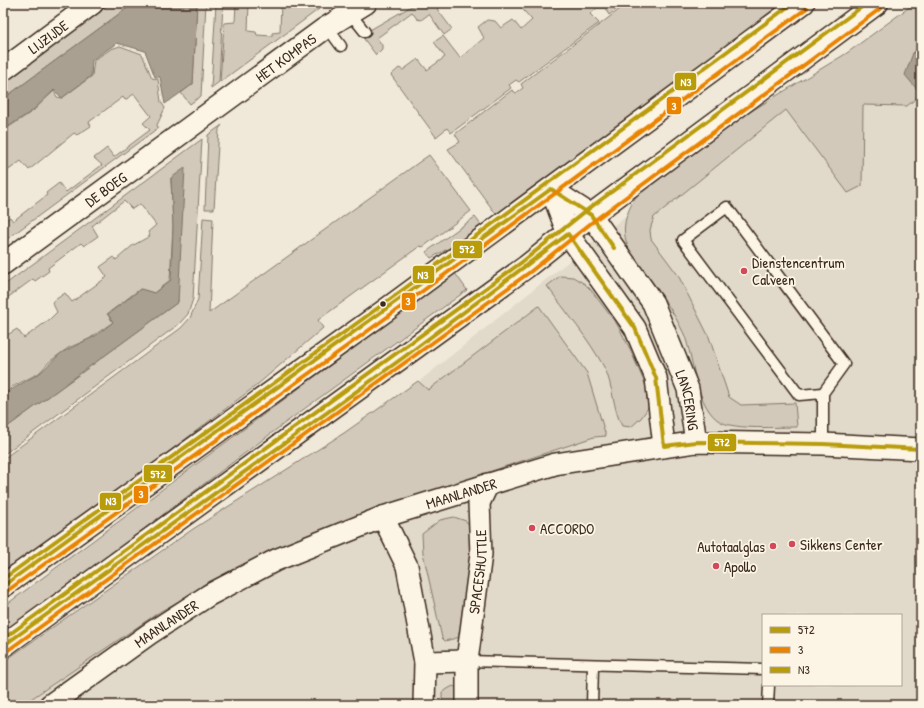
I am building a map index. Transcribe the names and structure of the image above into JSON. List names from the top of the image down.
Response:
{
  "streets": {
    "street": [
      "LIJZIJDE",
      "HET KOMPAS",
      "DE BOEG",
      "LANCERING",
      "MAANLANDER",
      "SPACESHUTTLE"
    ]
  },
  "crossings": [
    ["HET KOMPAS", "DE BOEG"],
    ["LANCERING", "MAANLANDER"],
    ["MAANLANDER", "SPACESHUTTLE"]
  ],
  "places": [
    "Dienstencentrum Calveen",
    "ACCORDO",
    "Sikkens Center",
    "Autotaalglas",
    "Apollo"
  ],
  "lines": ["transit line N3", "transit line 3", "transit line 572"],
  "legend": ["572", "3", "N3"]
}
